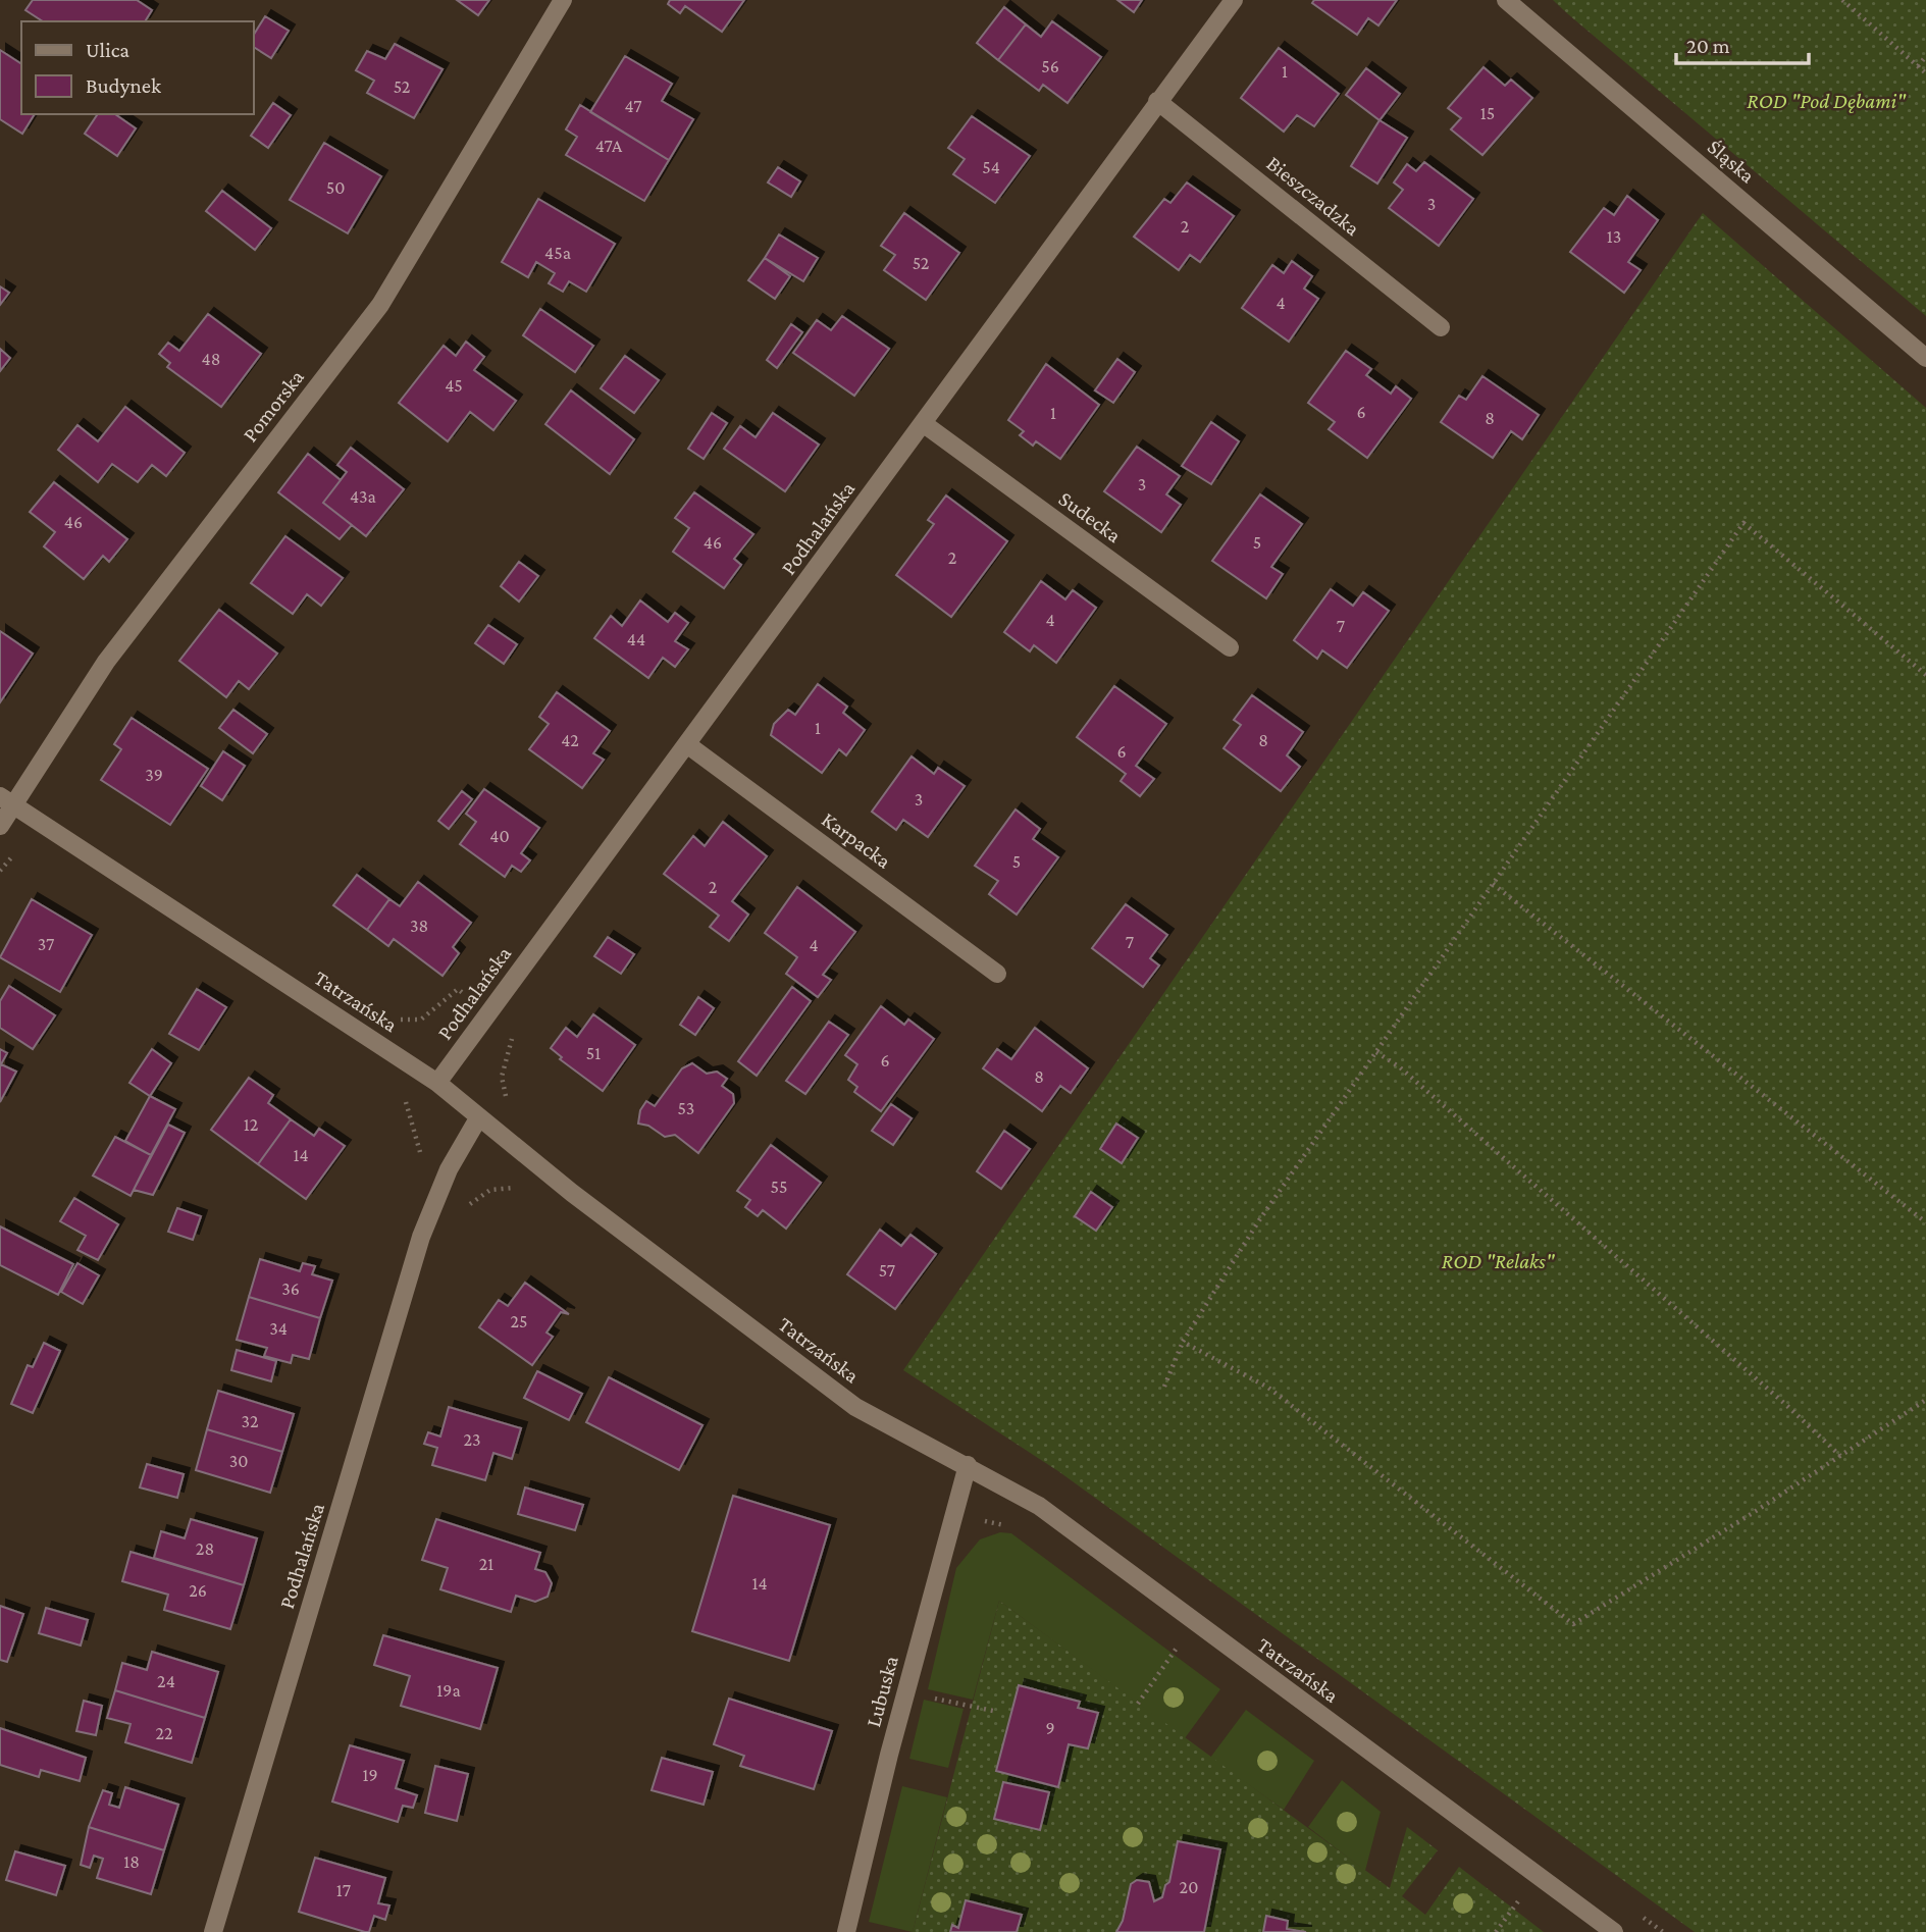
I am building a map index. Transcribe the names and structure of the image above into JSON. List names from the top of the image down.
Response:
{
  "streets": {
    "street": [
      "Śląska",
      "Bieszczadzka",
      "Pomorska",
      "Sudecka",
      "Podhalańska",
      "Karpacka",
      "Tatrzańska",
      "Lubuska"
    ]
  },
  "crossings": [
    ["Bieszczadzka", "Podhalańska"],
    ["Pomorska", "Tatrzańska"],
    ["Sudecka", "Podhalańska"],
    ["Podhalańska", "Karpacka"],
    ["Podhalańska", "Tatrzańska"],
    ["Tatrzańska", "Lubuska"]
  ],
  "parks": ["ROD \"Pod Dębami\"", "ROD \"Relaks\""],
  "house_numbers": [
    "56",
    "1",
    "52",
    "47",
    "15",
    "47A",
    "54",
    "50",
    "3",
    "2",
    "13",
    "45a",
    "52",
    "4",
    "48",
    "45",
    "6",
    "1",
    "8",
    "3",
    "43a",
    "46",
    "46",
    "5",
    "2",
    "4",
    "7",
    "44",
    "1",
    "42",
    "8",
    "6",
    "39",
    "3",
    "40",
    "5",
    "2",
    "38",
    "7",
    "37",
    "4",
    "51",
    "6",
    "8",
    "53",
    "12",
    "14",
    "55",
    "57",
    "36",
    "25",
    "34",
    "32",
    "23",
    "30",
    "28",
    "21",
    "14",
    "26",
    "24",
    "19a",
    "9",
    "22",
    "19",
    "18",
    "20",
    "17"
  ],
  "legend": ["Ulica", "Budynek"],
  "scale_bar": "20 m"
}
